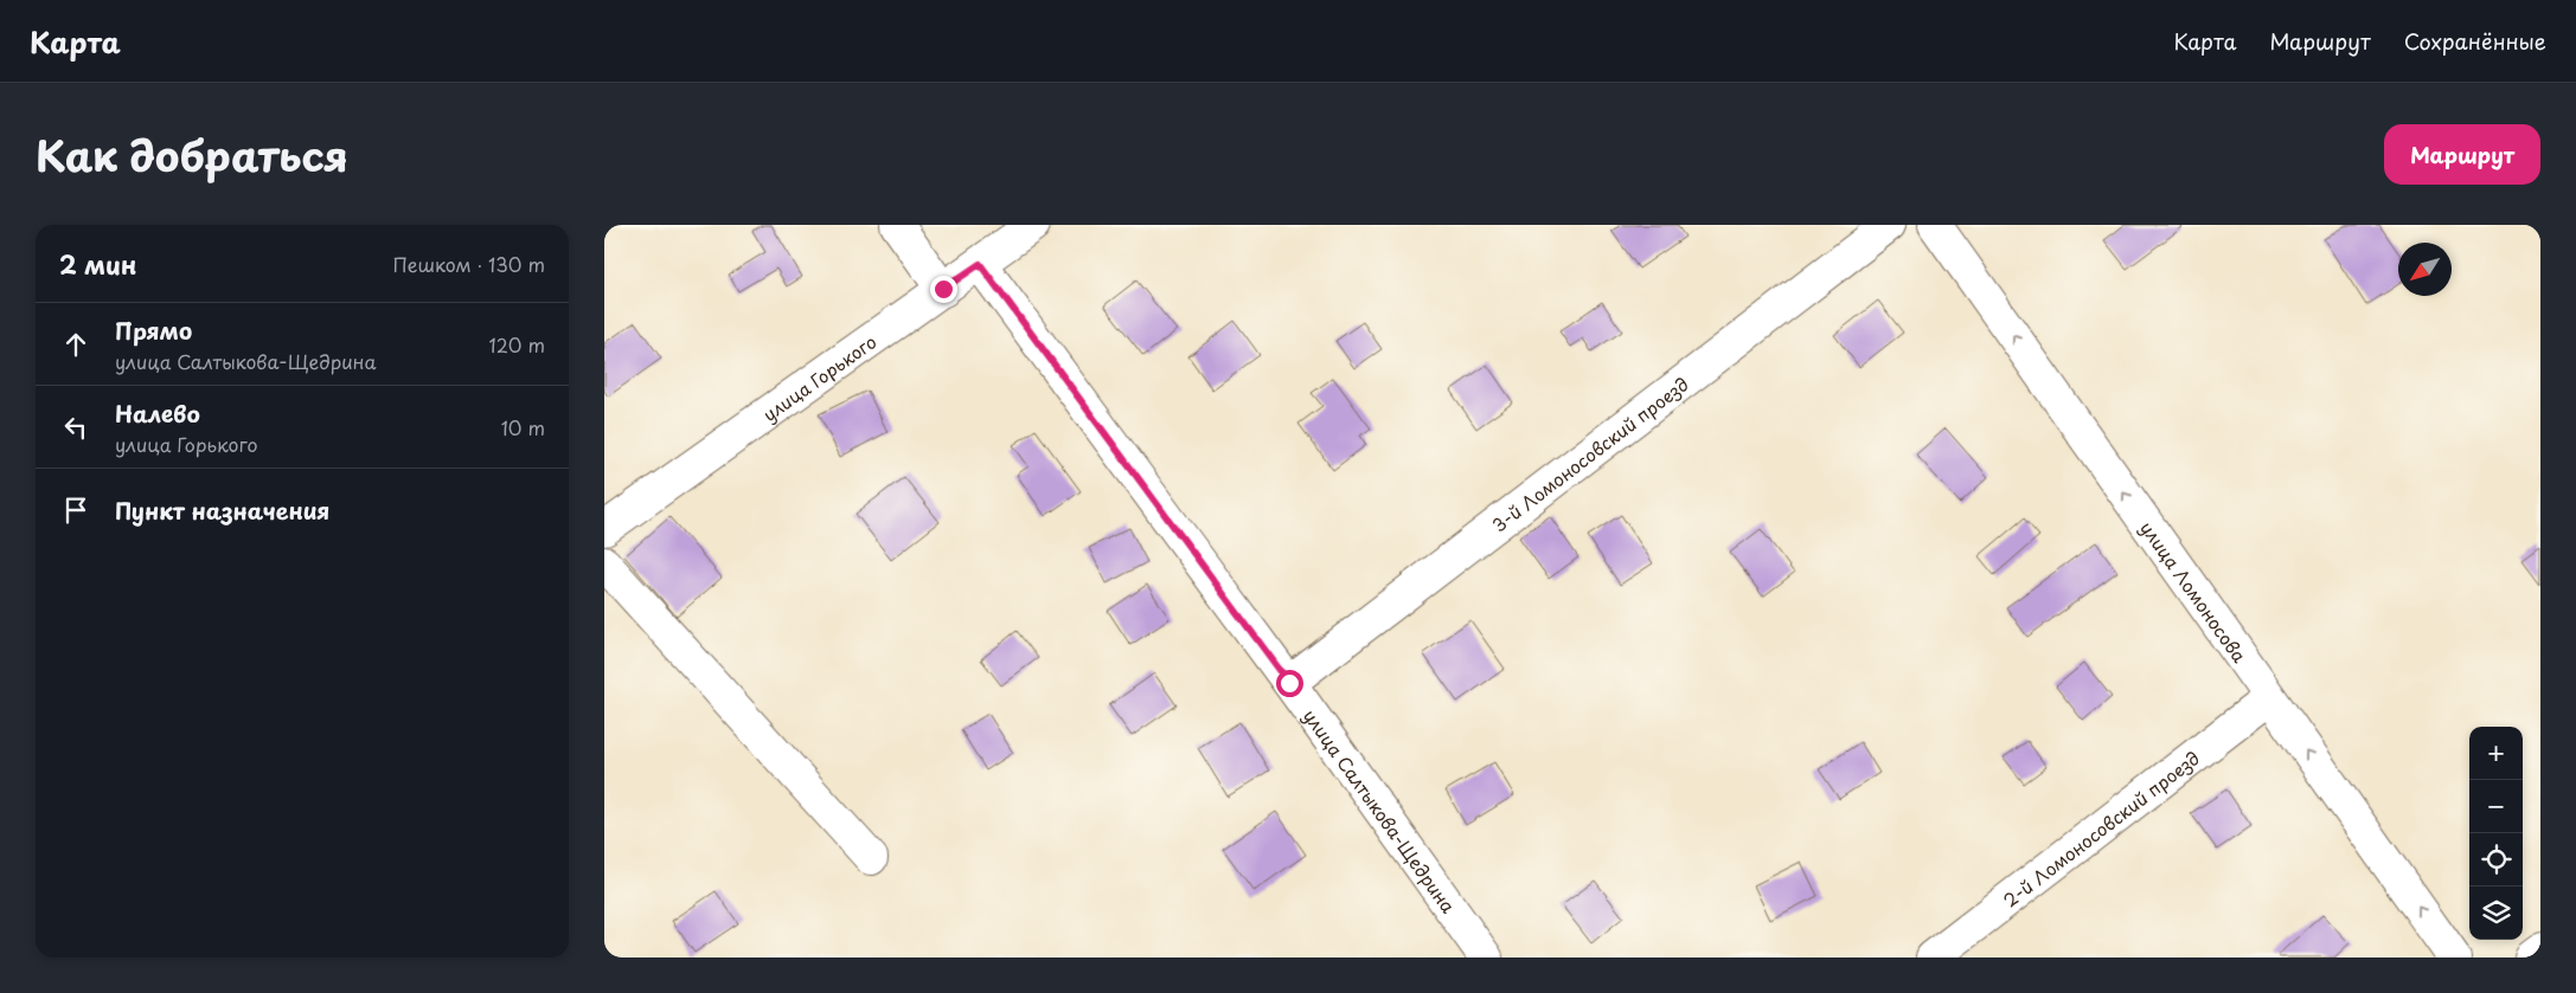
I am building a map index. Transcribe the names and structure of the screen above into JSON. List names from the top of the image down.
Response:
{
  "streets": {
    "street": [
      "улица Горького",
      "3-й Ломоносовский проезд",
      "улица Ломоносова",
      "улица Салтыкова-Щедрина",
      "2-й Ломоносовский проезд"
    ]
  },
  "crossings": [
    ["улица Горького", "улица Салтыкова-Щедрина"],
    ["3-й Ломоносовский проезд", "улица Салтыкова-Щедрина"],
    ["улица Ломоносова", "2-й Ломоносовский проезд"]
  ],
  "one_way": ["улица Ломоносова"],
  "north": "bottom left",
  "page": {
    "header": "Карта",
    "nav": ["Карта", "Маршрут", "Сохранённые"],
    "title": "Как добраться",
    "buttons": "Маршрут",
    "heading": ["2 мин", "Пешком · 130 m"],
    "list": [
      ["Прямо", "улица Салтыкова-Щедрина", "120 m"],
      ["Налево", "улица Горького", "10 m"],
      "Пункт назначения"
    ],
    "map_buttons": ["+", "−"]
  }
}
